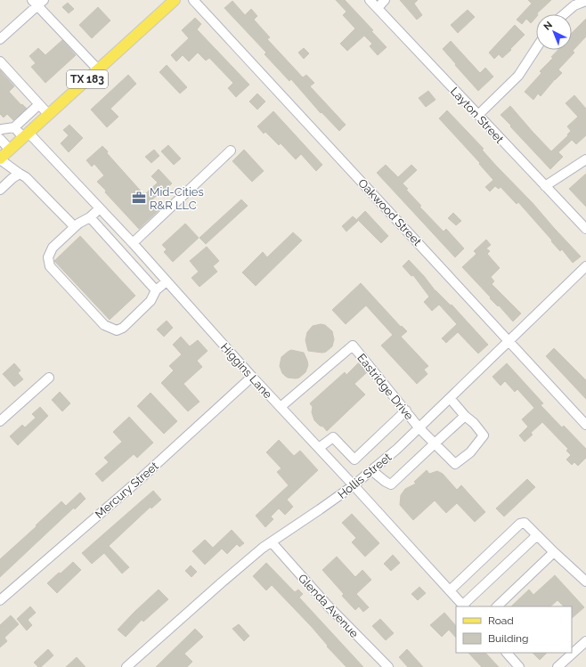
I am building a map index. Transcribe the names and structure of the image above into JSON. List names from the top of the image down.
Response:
{
  "streets": {
    "main road": ["TX 183"],
    "street": [
      "Layton Street",
      "Oakwood Street",
      "Higgins Lane",
      "Eastridge Drive",
      "Hollis Street",
      "Mercury Street",
      "Glenda Avenue"
    ]
  },
  "crossings": [
    ["TX 183", "Higgins Lane"],
    ["Oakwood Street", "Hollis Street"],
    ["Higgins Lane", "Eastridge Drive"],
    ["Higgins Lane", "Hollis Street"],
    ["Higgins Lane", "Mercury Street"],
    ["Eastridge Drive", "Hollis Street"],
    ["Hollis Street", "Glenda Avenue"]
  ],
  "places": {
    "office": ["Mid-Cities R&R LLC"]
  },
  "legend": ["Road", "Building"],
  "north": "top left"
}
